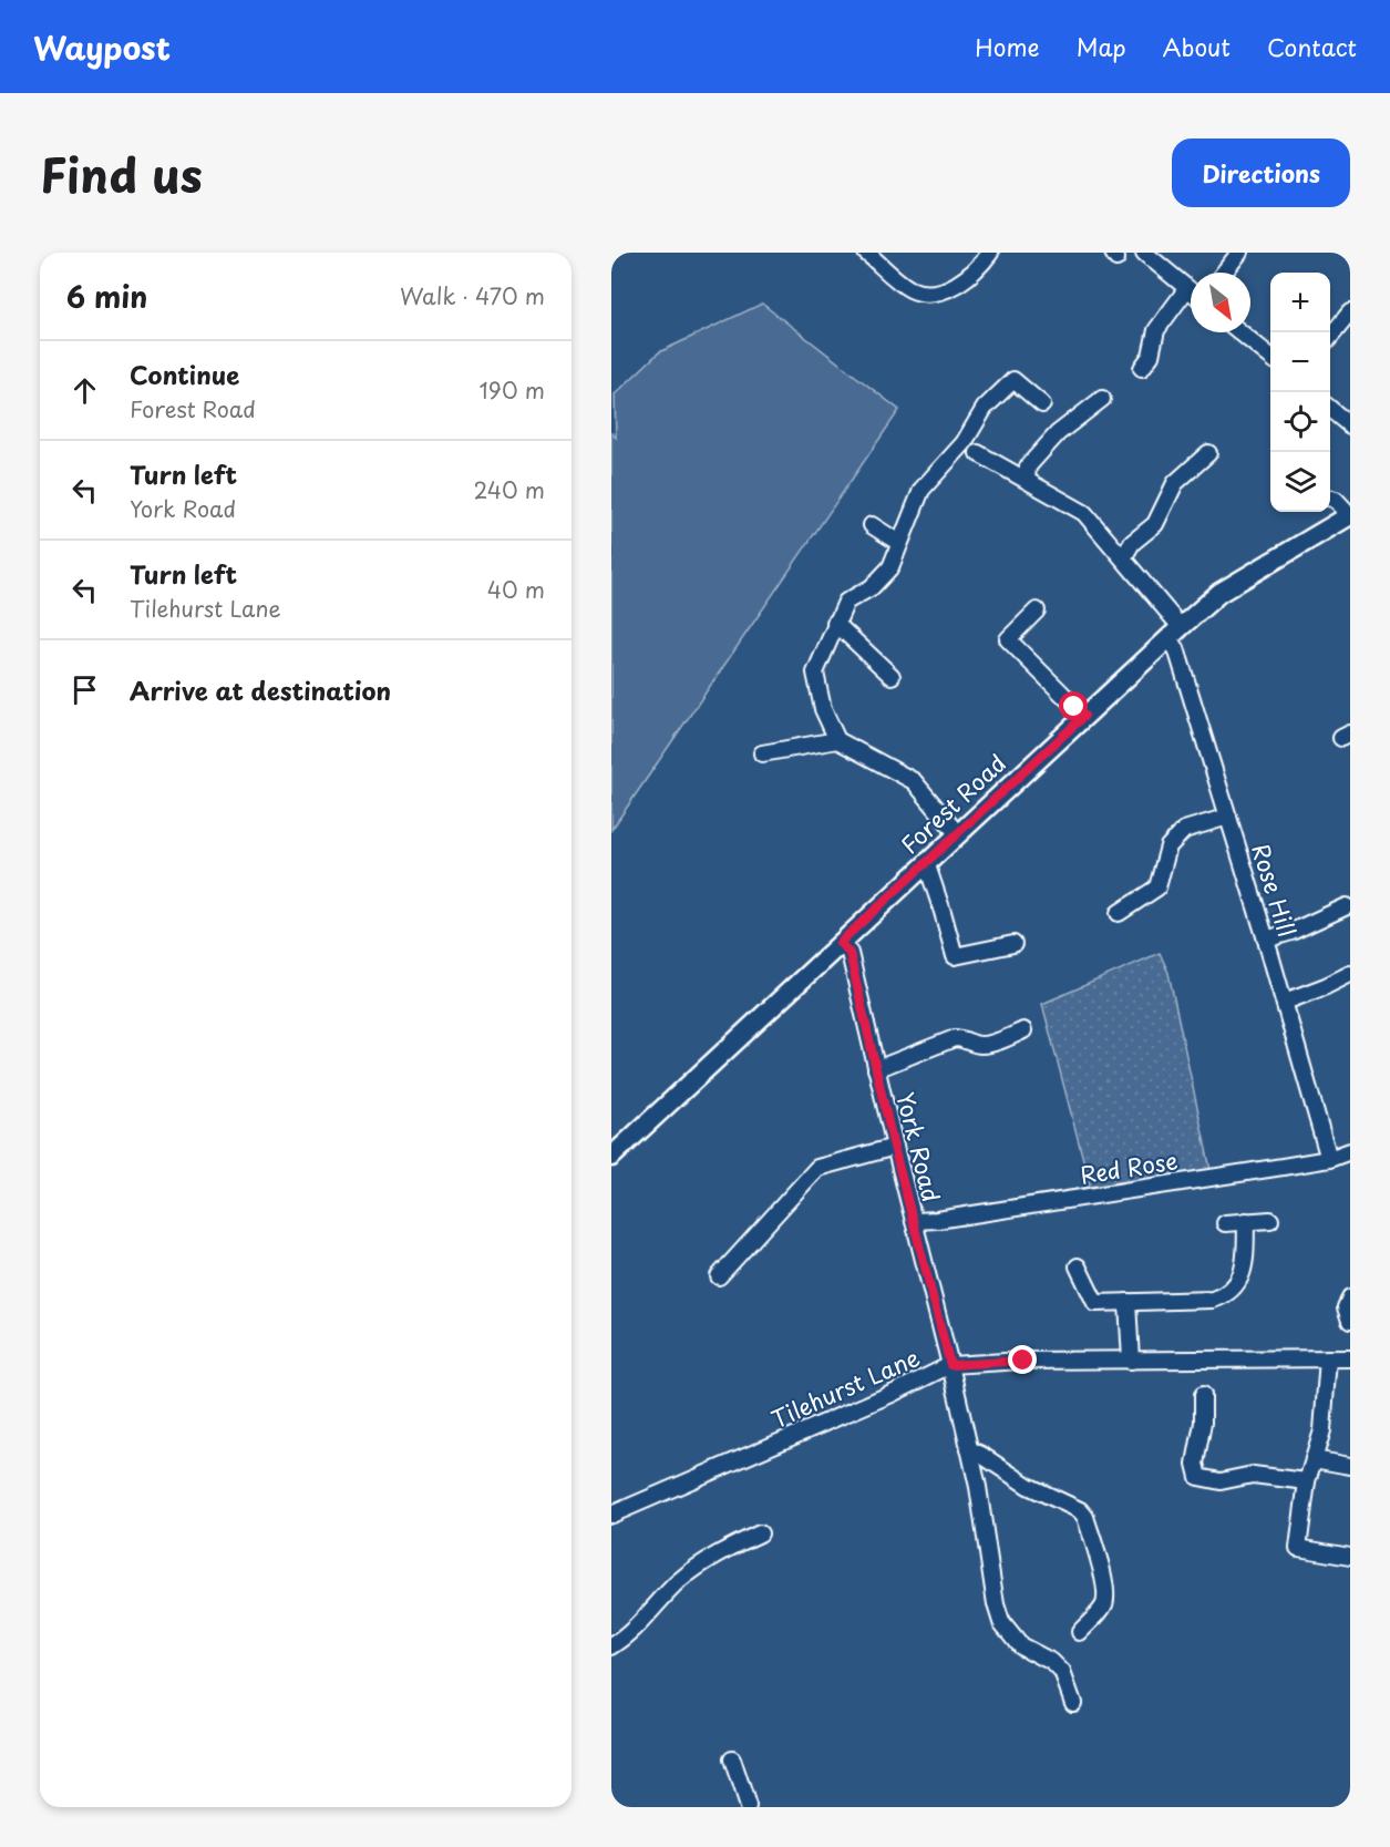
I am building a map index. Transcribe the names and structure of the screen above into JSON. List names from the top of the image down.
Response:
{
  "streets": {
    "main road": ["Forest Road"],
    "street": [
      "Rose Hill",
      "York Road",
      "Red Rose",
      "Tilehurst Lane"
    ]
  },
  "crossings": [
    ["Forest Road", "Rose Hill"],
    ["Forest Road", "York Road"],
    ["Rose Hill", "Red Rose"],
    ["York Road", "Red Rose"],
    ["York Road", "Tilehurst Lane"]
  ],
  "north": "bottom right",
  "page": {
    "header": "Waypost",
    "nav": [
      "Home",
      "Map",
      "About",
      "Contact"
    ],
    "title": "Find us",
    "buttons": "Directions",
    "heading": ["6 min", "Walk · 470 m"],
    "map_buttons": ["+", "−"],
    "list": [
      ["Continue", "Forest Road", "190 m"],
      ["Turn left", "York Road", "240 m"],
      ["Turn left", "Tilehurst Lane", "40 m"],
      "Arrive at destination"
    ]
  }
}
